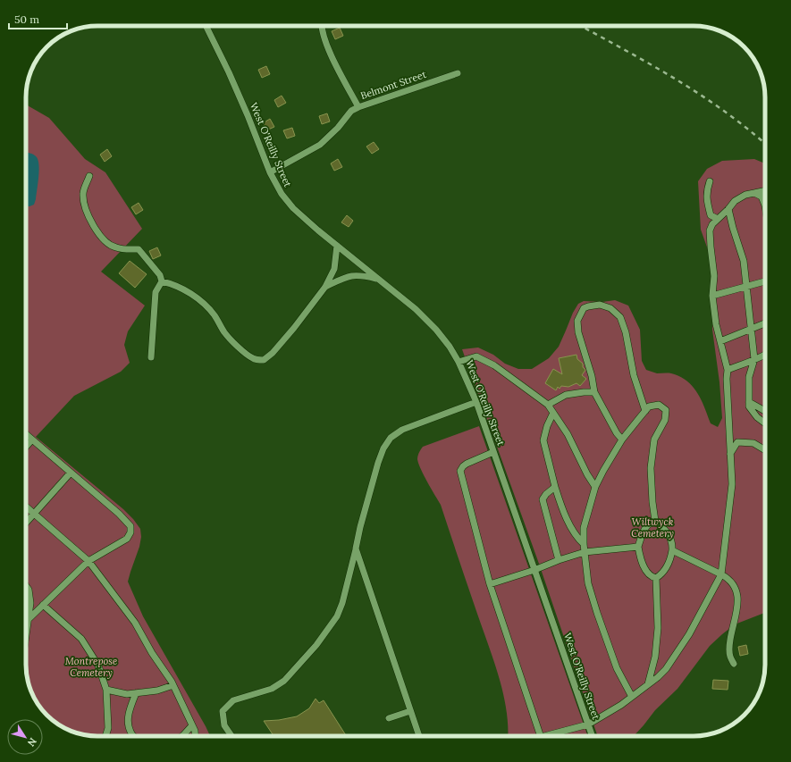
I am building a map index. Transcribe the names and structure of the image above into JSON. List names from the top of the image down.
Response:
{
  "streets": {
    "street": ["Belmont Street", "West O'Reilly Street"]
  },
  "crossings": [
    ["Belmont Street", "West O'Reilly Street"]
  ],
  "parks": ["Wiltwyck Cemetery", "Montrepose Cemetery"],
  "scale_bar": "50 m",
  "north": "bottom right"
}
